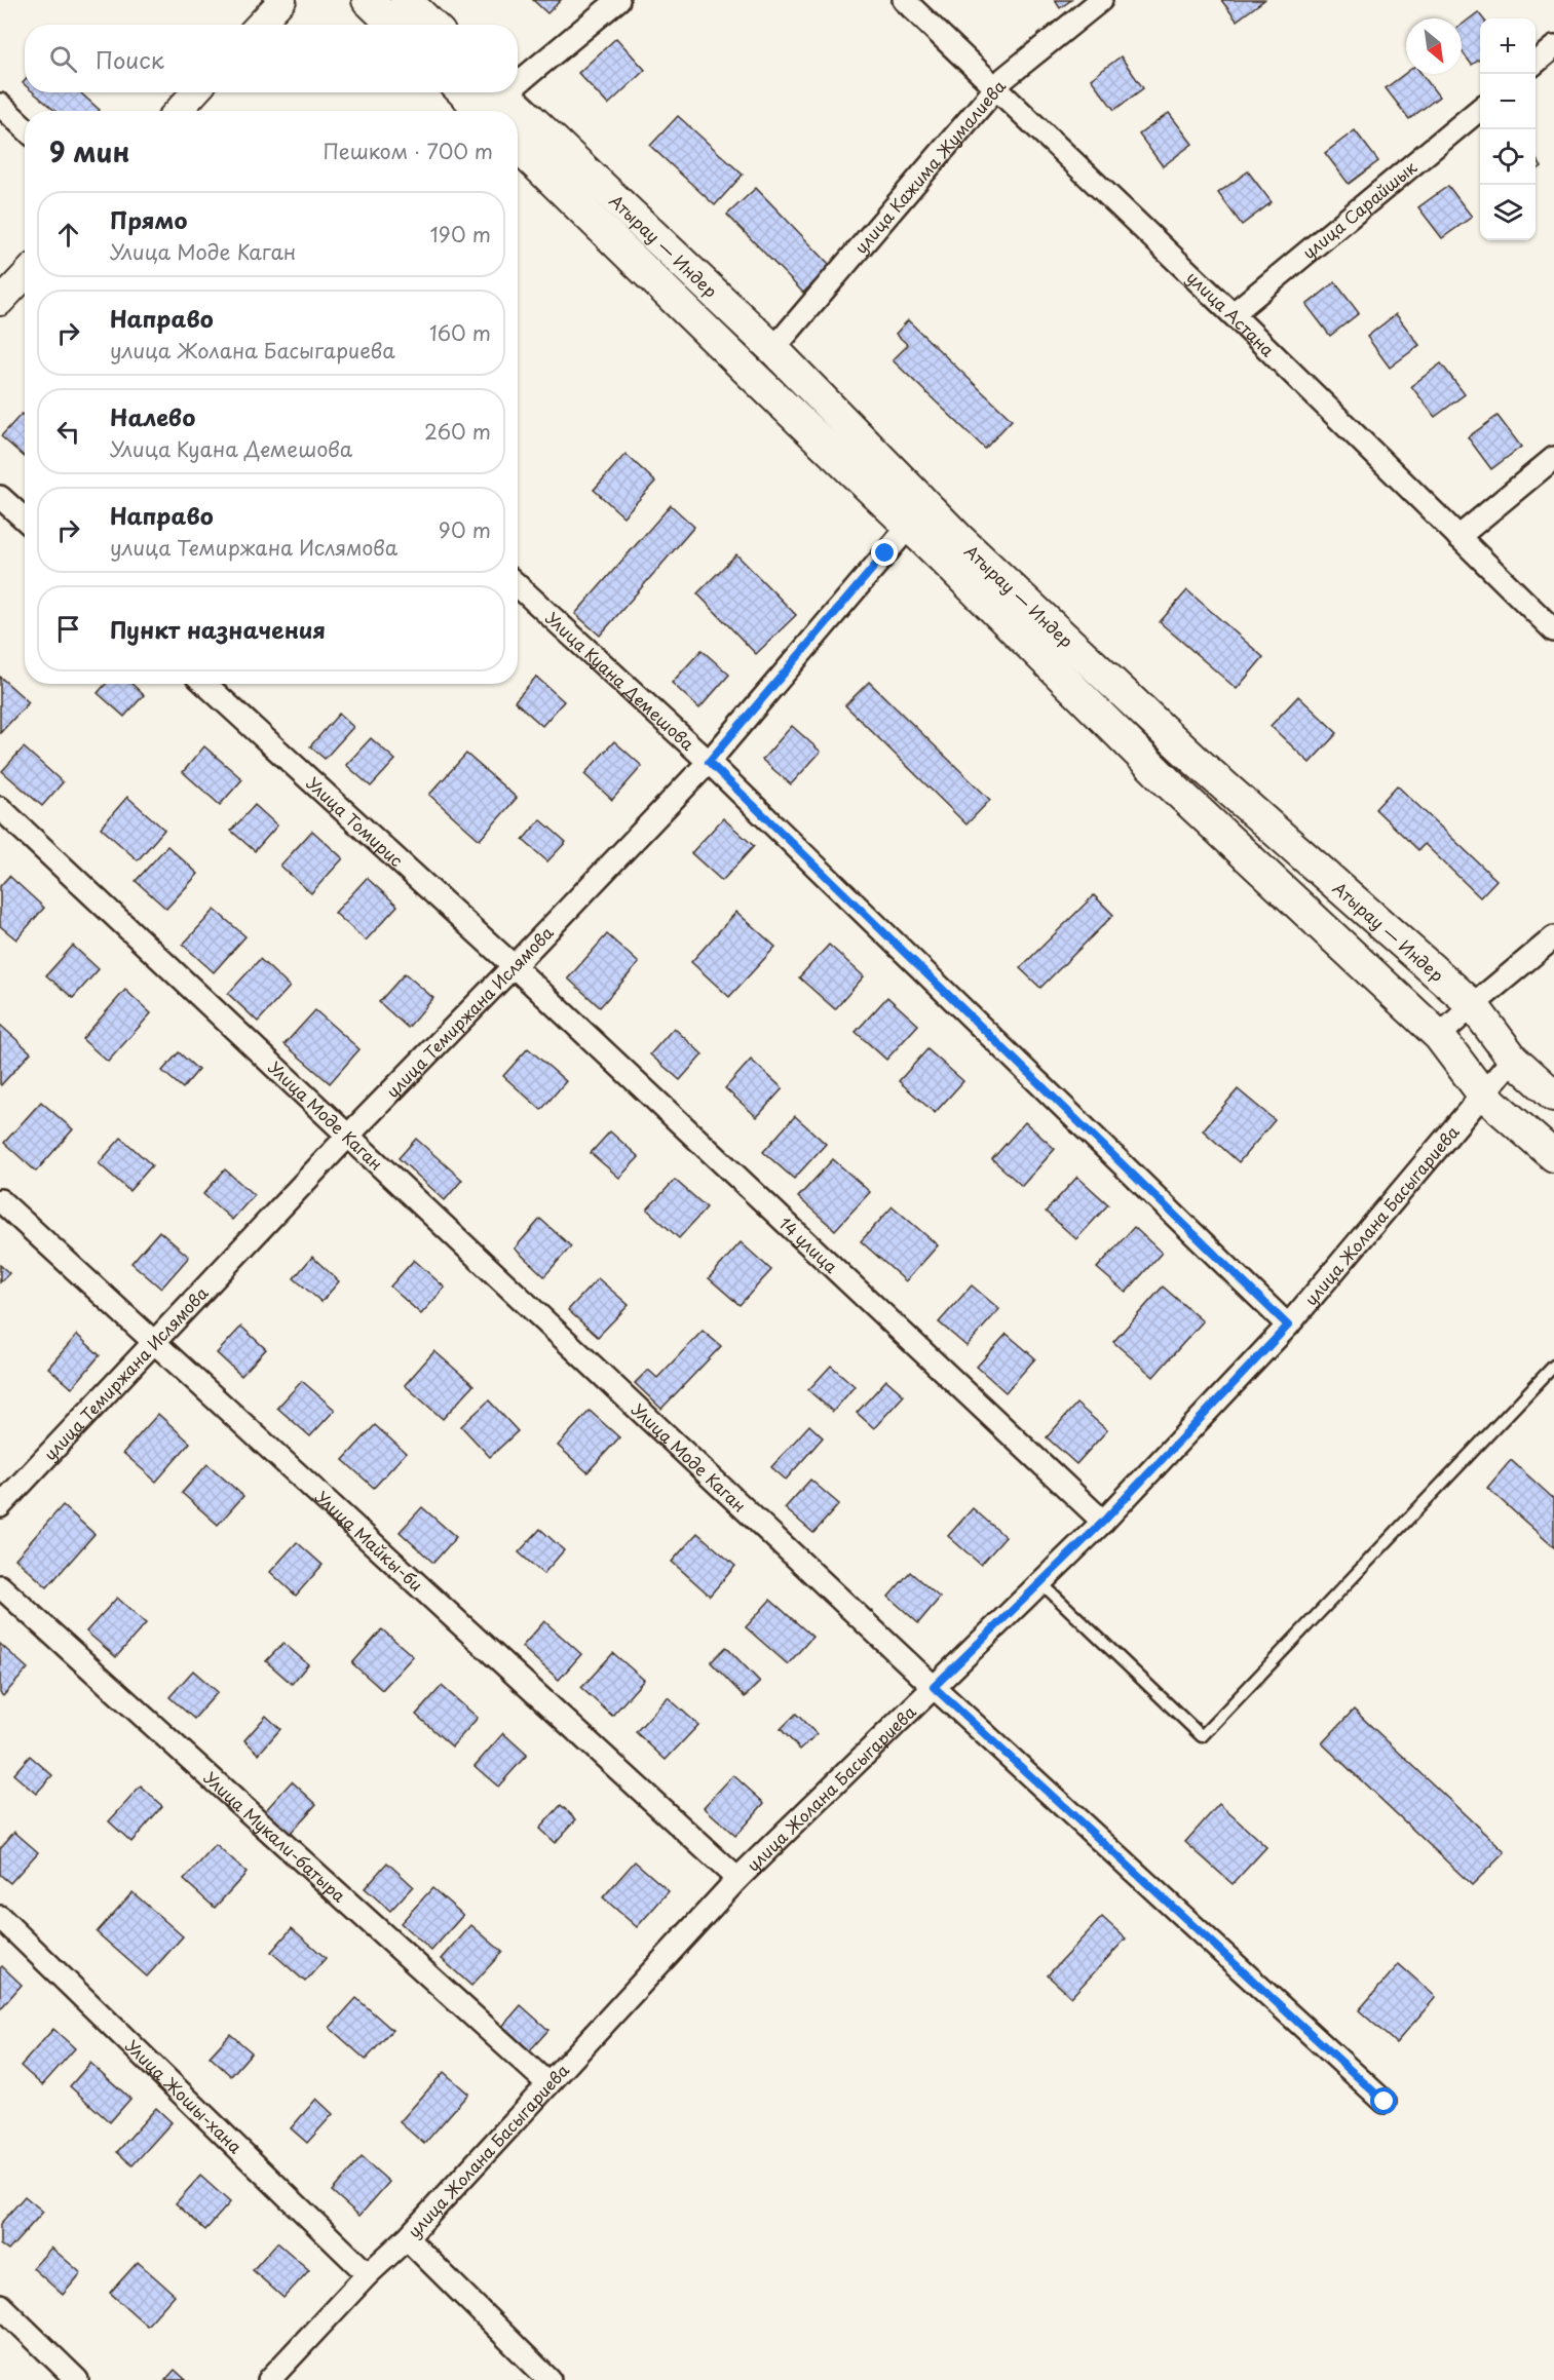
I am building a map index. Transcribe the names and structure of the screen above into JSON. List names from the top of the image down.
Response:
{
  "streets": {
    "main road": ["Атырау — Индер"],
    "street": [
      "улица Кажима Жумалиева",
      "улица Сарайшык",
      "улица Астана",
      "Улица Куана Демешова",
      "Улица Томирис",
      "улица Темиржана Ислямова",
      "Улица Моде Каган",
      "улица Жолана Басыгариева",
      "14 улица",
      "Улица Майкы-би",
      "Улица Мукали-батыра",
      "Улица Жошы-хана"
    ]
  },
  "crossings": [
    ["улица Кажима Жумалиева", "Атырау — Индер"],
    ["улица Кажима Жумалиева", "улица Астана"],
    ["улица Сарайшык", "улица Астана"],
    ["Атырау — Индер", "улица Темиржана Ислямова"],
    ["Атырау — Индер", "улица Жолана Басыгариева"],
    ["Улица Куана Демешова", "улица Темиржана Ислямова"],
    ["Улица Куана Демешова", "улица Жолана Басыгариева"],
    ["Улица Томирис", "улица Темиржана Ислямова"],
    ["Улица Томирис", "14 улица"],
    ["улица Темиржана Ислямова", "Улица Моде Каган"],
    ["улица Темиржана Ислямова", "14 улица"],
    ["улица Темиржана Ислямова", "Улица Майкы-би"],
    ["Улица Моде Каган", "улица Жолана Басыгариева"],
    ["улица Жолана Басыгариева", "14 улица"],
    ["улица Жолана Басыгариева", "Улица Майкы-би"],
    ["улица Жолана Басыгариева", "Улица Мукали-батыра"],
    ["улица Жолана Басыгариева", "Улица Жошы-хана"]
  ],
  "north": "bottom right",
  "page": {
    "map_buttons": ["+", "−"],
    "search": "Поиск",
    "heading": ["9 мин", "Пешком · 700 m"],
    "list": [
      ["Прямо", "Улица Моде Каган", "190 m"],
      ["Направо", "улица Жолана Басыгариева", "160 m"],
      ["Налево", "Улица Куана Демешова", "260 m"],
      ["Направо", "улица Темиржана Ислямова", "90 m"],
      "Пункт назначения"
    ]
  }
}
